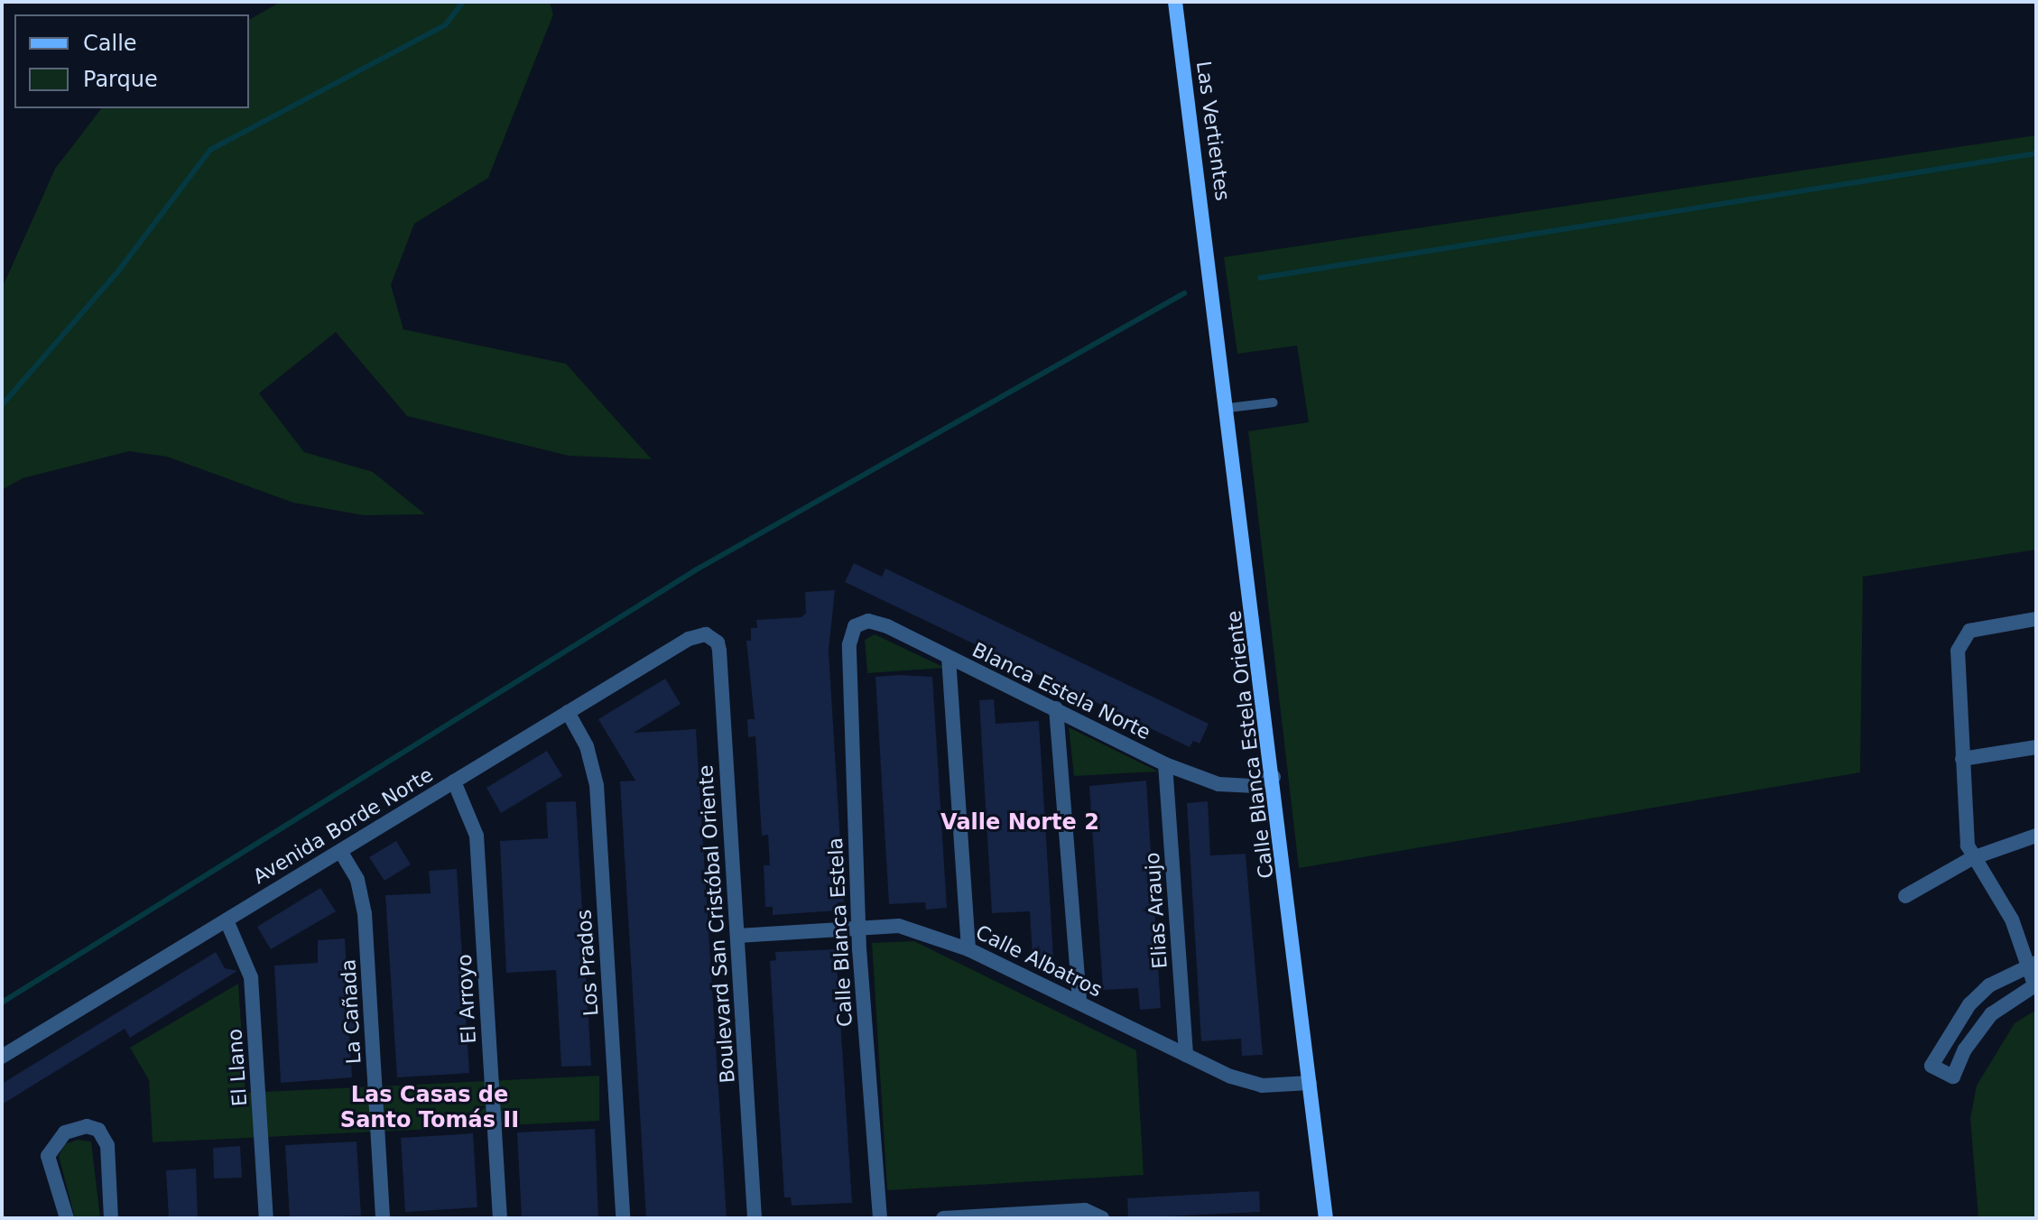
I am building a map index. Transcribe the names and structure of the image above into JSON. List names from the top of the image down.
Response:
{
  "streets": {
    "street": [
      "Las Vertientes",
      "Blanca Estela Norte",
      "Calle Blanca Estela Oriente",
      "Avenida Borde Norte",
      "Elias Araujo",
      "Boulevard San Cristóbal Oriente",
      "Calle Blanca Estela",
      "Calle Albatros",
      "Los Prados",
      "El Arroyo",
      "La Cañada",
      "El Llano"
    ]
  },
  "crossings": [
    ["Las Vertientes", "Calle Blanca Estela Oriente"],
    ["Blanca Estela Norte", "Calle Blanca Estela Oriente"],
    ["Blanca Estela Norte", "Elias Araujo"],
    ["Blanca Estela Norte", "Calle Blanca Estela"],
    ["Calle Blanca Estela Oriente", "Calle Albatros"],
    ["Avenida Borde Norte", "Boulevard San Cristóbal Oriente"],
    ["Avenida Borde Norte", "Los Prados"],
    ["Avenida Borde Norte", "El Arroyo"],
    ["Avenida Borde Norte", "La Cañada"],
    ["Avenida Borde Norte", "El Llano"],
    ["Elias Araujo", "Calle Albatros"],
    ["Boulevard San Cristóbal Oriente", "Calle Albatros"],
    ["Calle Blanca Estela", "Calle Albatros"]
  ],
  "districts": ["Valle Norte 2", "Las Casas de Santo Tomás II"],
  "legend": ["Calle", "Parque"]
}
